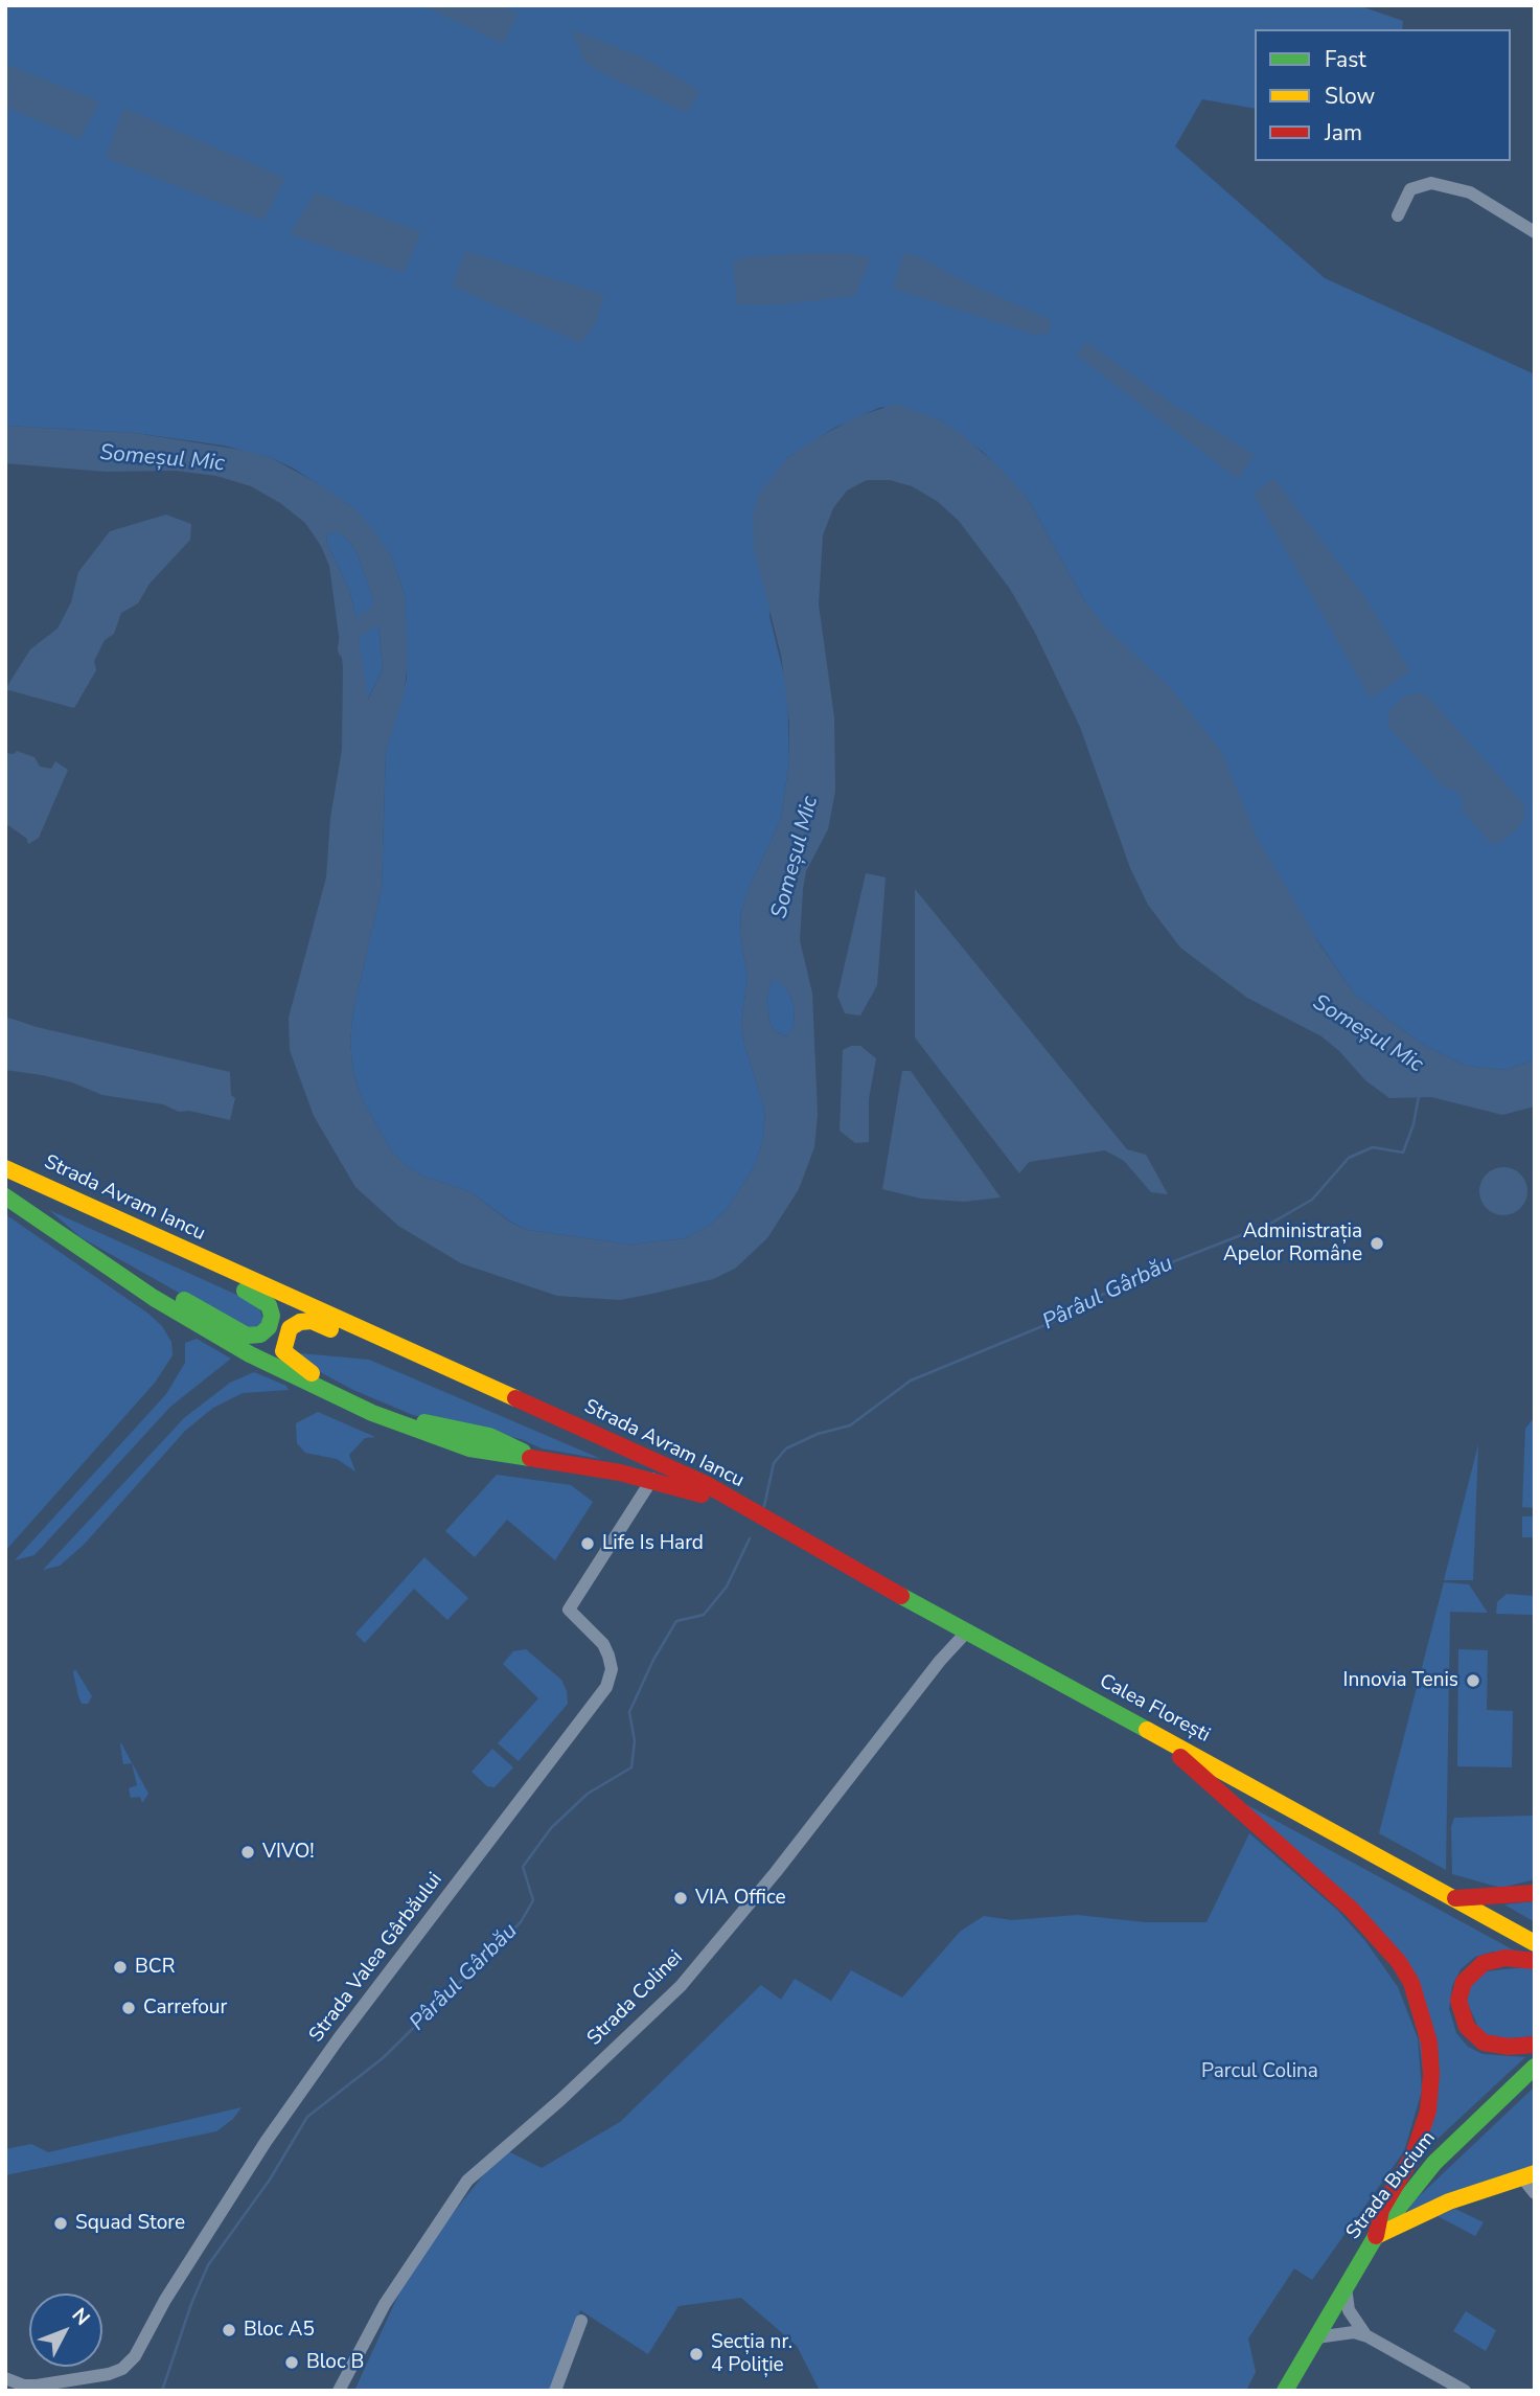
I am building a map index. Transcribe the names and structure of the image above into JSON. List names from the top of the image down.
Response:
{
  "streets": {
    "main road": ["Strada Avram Iancu", "Calea Florești", "Strada Bucium"],
    "street": ["Strada Valea Gârbăului", "Strada Colinei"]
  },
  "crossings": [
    ["Strada Avram Iancu", "Calea Florești"],
    ["Strada Avram Iancu", "Strada Valea Gârbăului"],
    ["Calea Florești", "Strada Colinei"]
  ],
  "water": ["Someșul Mic", "Pârâul Gârbău"],
  "parks": ["Parcul Colina"],
  "places": [
    "Administrația Apelor Române",
    "Life Is Hard",
    "Innovia Tenis",
    "VIVO!",
    "VIA Office",
    "BCR",
    "Carrefour",
    "Squad Store",
    "Bloc A5",
    "Secția nr. 4 Poliție",
    "Bloc B"
  ],
  "legend": ["Fast", "Slow", "Jam"],
  "north": "top right"
}
